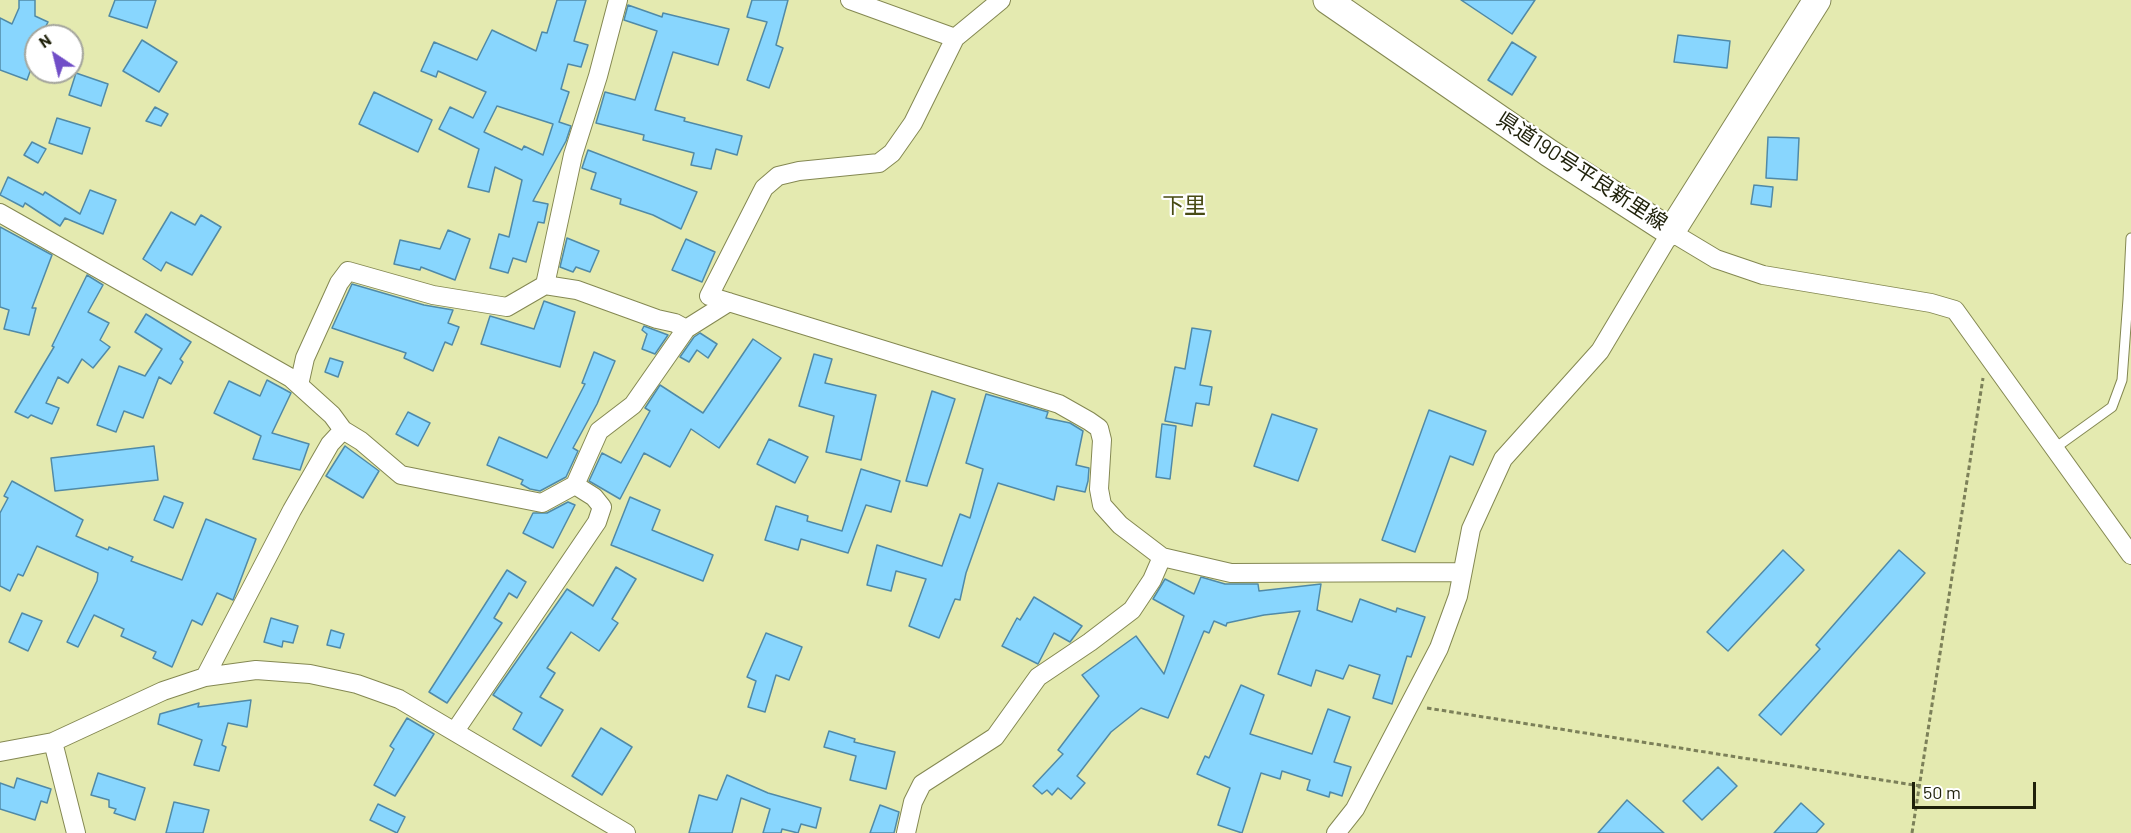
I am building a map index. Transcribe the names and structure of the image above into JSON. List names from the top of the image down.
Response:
{
  "streets": {
    "main road": ["県道190号平良新里線"]
  },
  "districts": ["下里"],
  "scale_bar": "50 m",
  "north": "top left"
}
